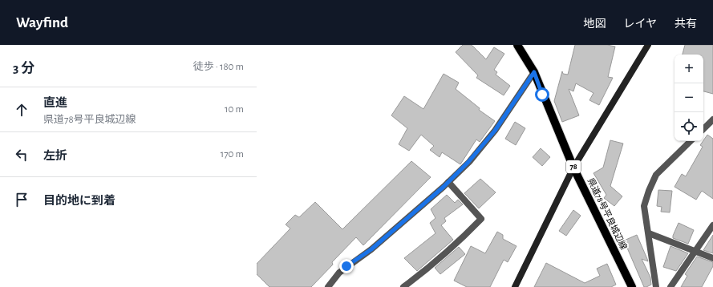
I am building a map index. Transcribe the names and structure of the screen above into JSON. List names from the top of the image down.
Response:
{
  "streets": {
    "main road": ["78", "県道78号平良城辺線"]
  },
  "page": {
    "header": "Wayfind",
    "nav": ["地図", "レイヤ", "共有"],
    "heading": ["3 分", "徒歩 · 180 m"],
    "map_buttons": ["+", "−"],
    "list": [
      ["直進", "県道78号平良城辺線", "10 m"],
      ["左折", "170 m"],
      "目的地に到着"
    ]
  }
}
